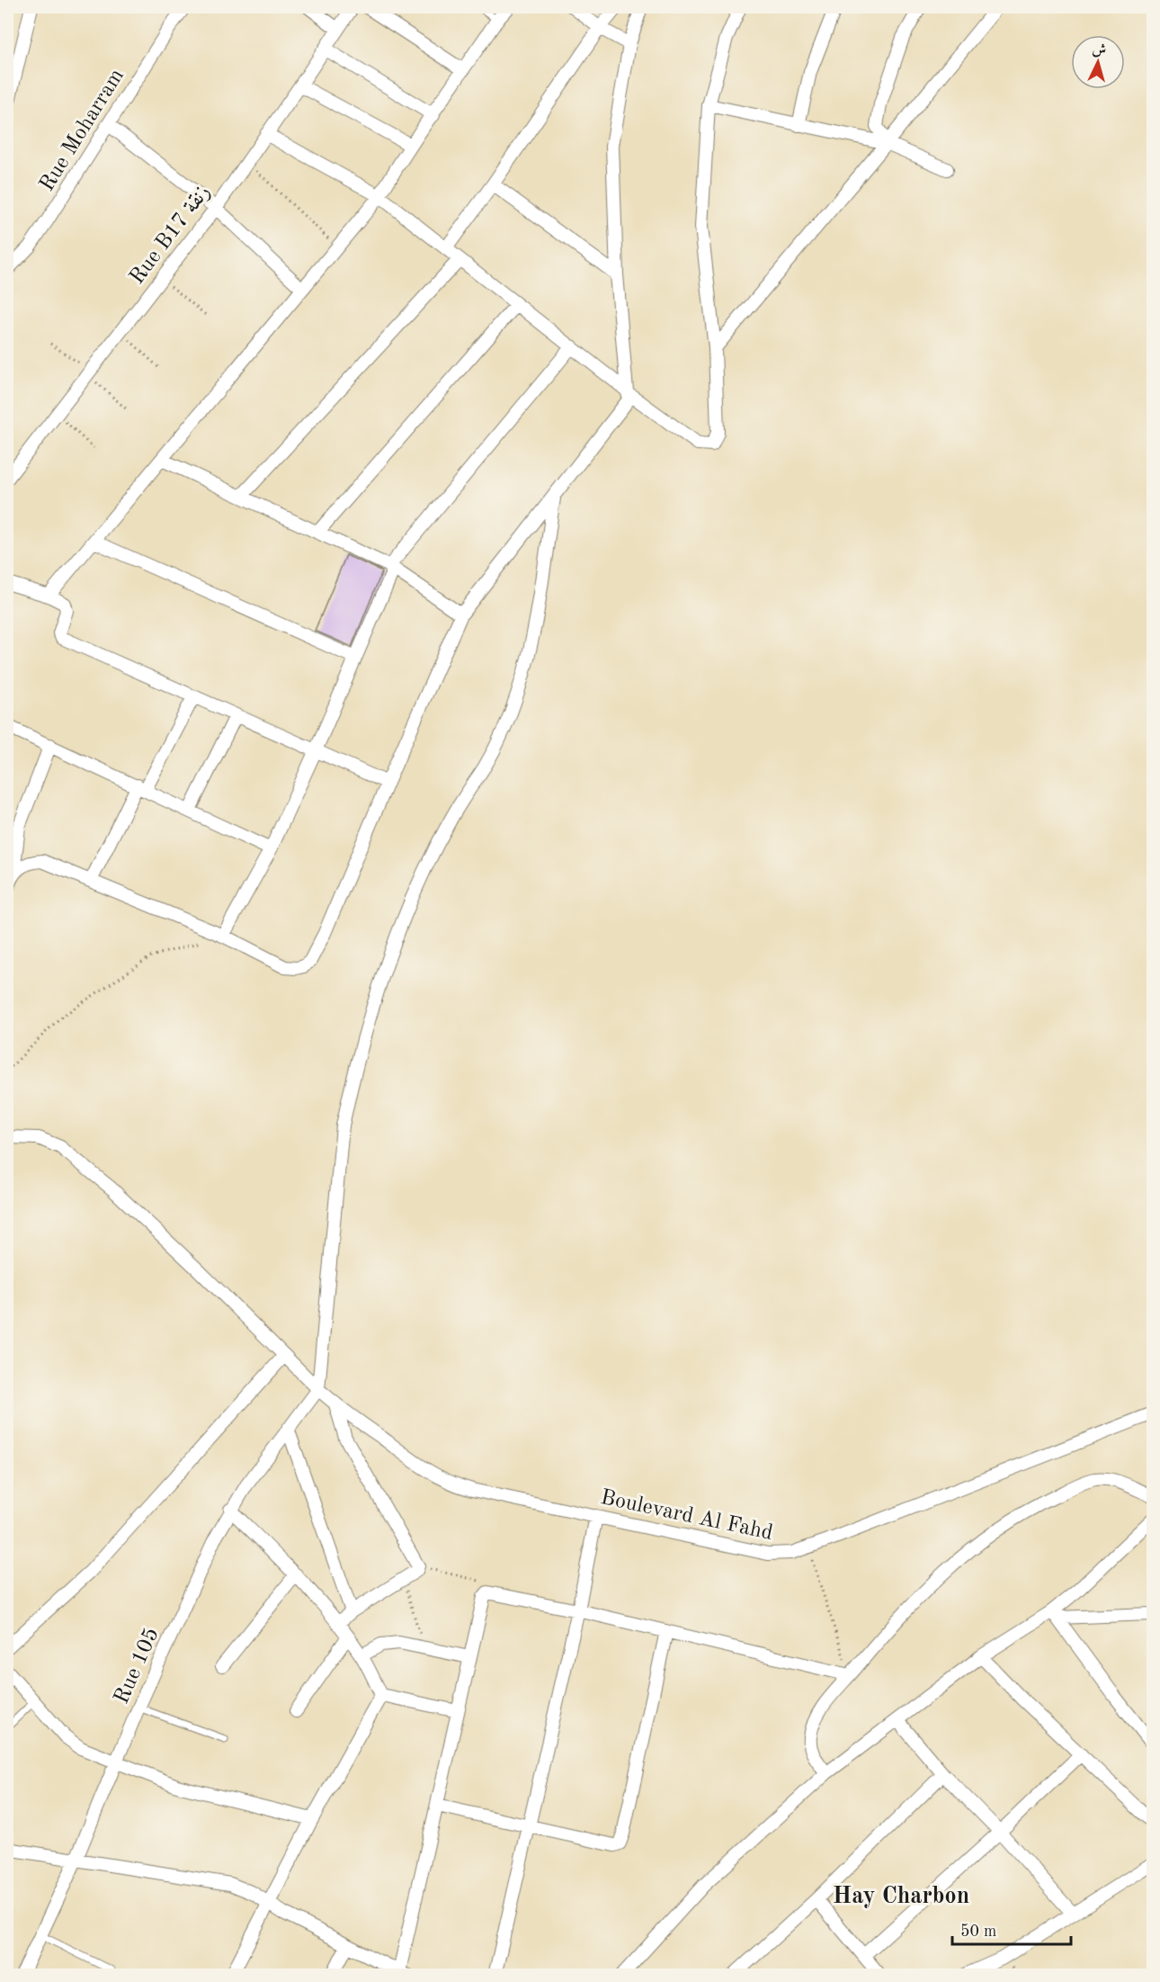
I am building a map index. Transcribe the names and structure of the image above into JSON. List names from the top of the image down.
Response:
{
  "streets": {
    "street": [
      "Rue Moharram",
      "Rue B17 زنقة",
      "Boulevard Al Fahd",
      "Rue 105"
    ]
  },
  "crossings": [
    ["Boulevard Al Fahd", "Rue 105"]
  ],
  "districts": ["Hay Charbon"],
  "scale_bar": "50 m",
  "north": "top"
}
